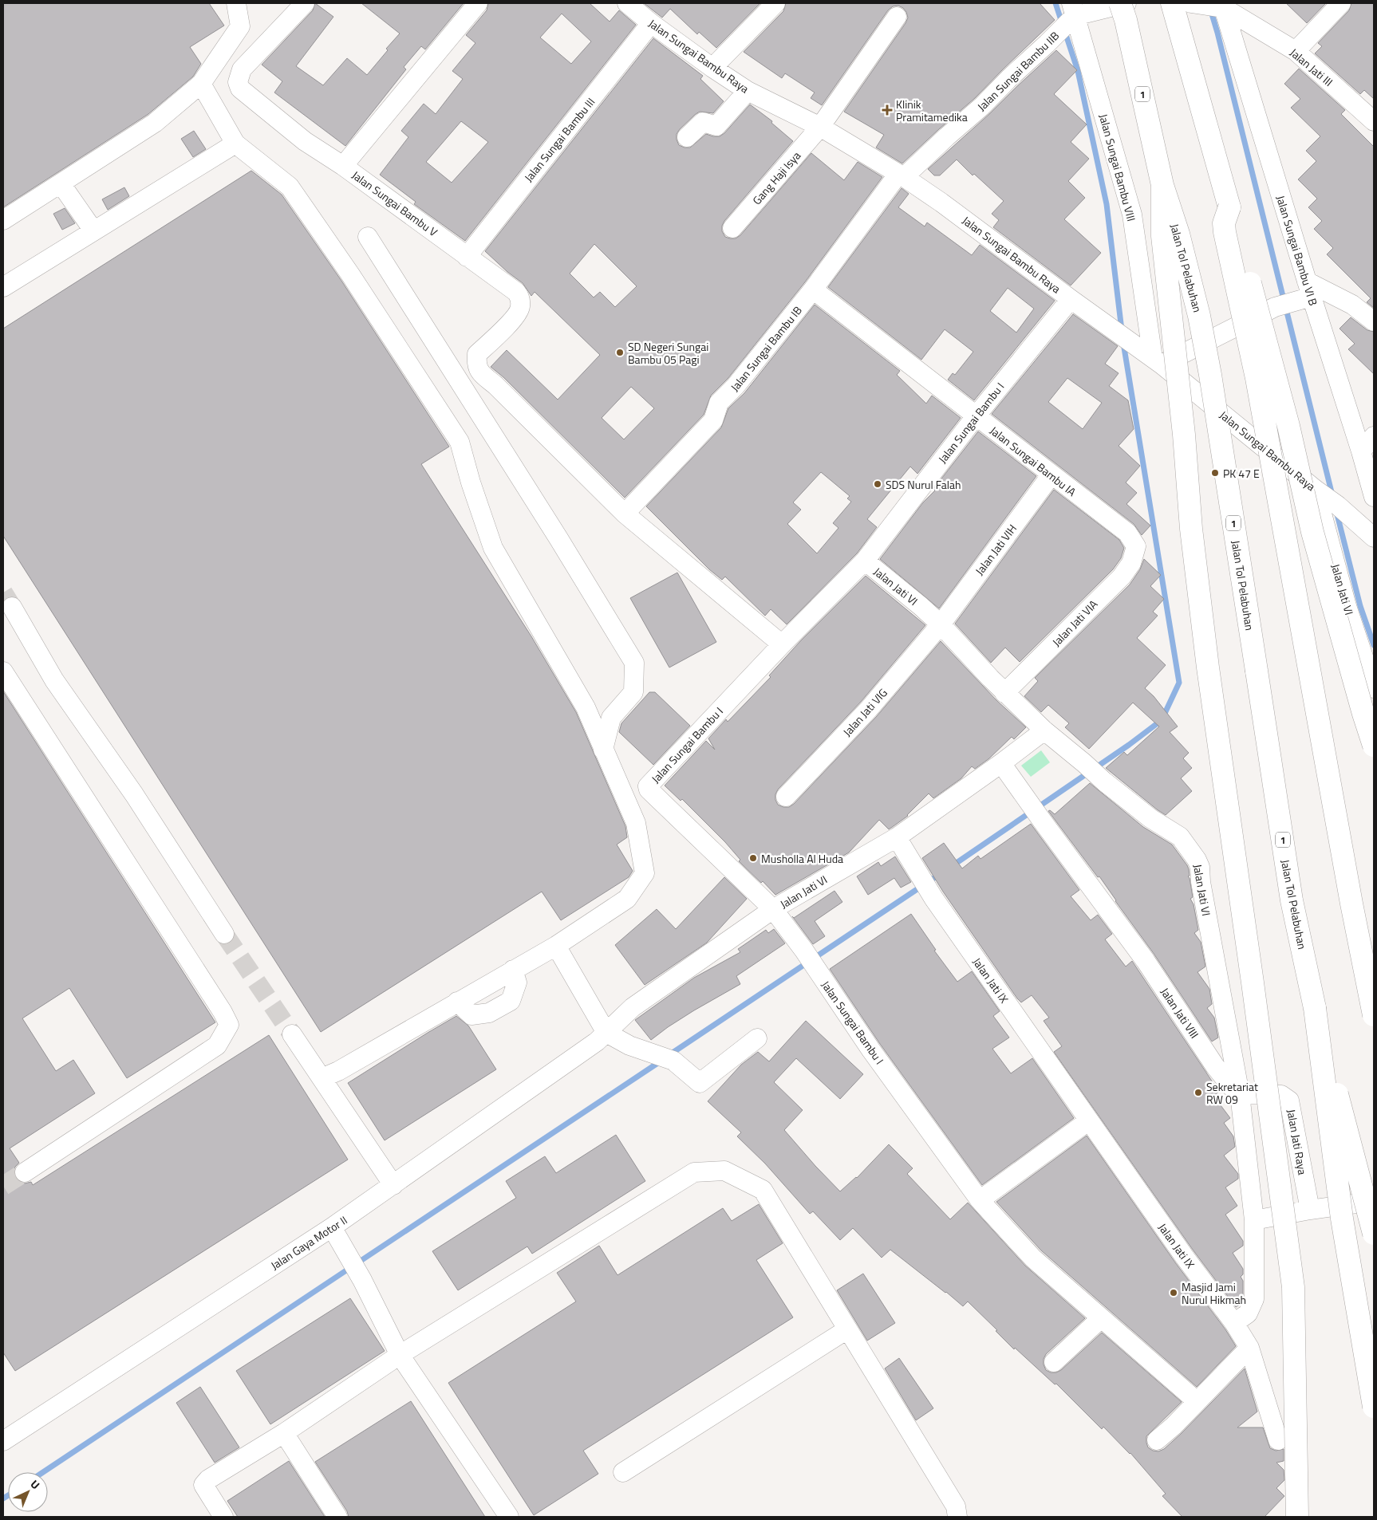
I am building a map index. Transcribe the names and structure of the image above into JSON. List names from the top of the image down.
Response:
{
  "streets": {
    "highway": ["1", "Jalan Tol Pelabuhan"],
    "street": [
      "Jalan Sungai Bambu Raya",
      "Jalan Jati III",
      "Jalan Sungai Bambu IIB",
      "Jalan Sungai Bambu III",
      "Jalan Sungai Bambu VIII",
      "Gang Haji Isya",
      "Jalan Sungai Bambu V",
      "Jalan Sungai Bambu VI B",
      "Jalan Sungai Bambu IB",
      "Jalan Sungai Bambu I",
      "Jalan Sungai Bambu IA",
      "Jalan Jati VIH",
      "Jalan Jati VI",
      "Jalan Jati VIA",
      "Jalan Jati VIG",
      "Jalan Jati IX",
      "Jalan Jati VIII",
      "Jalan Jati Raya",
      "Jalan Gaya Motor II"
    ]
  },
  "crossings": [
    ["Jalan Sungai Bambu Raya", "Jalan Sungai Bambu IIB"],
    ["Jalan Sungai Bambu Raya", "Jalan Sungai Bambu III"],
    ["Jalan Sungai Bambu Raya", "Jalan Sungai Bambu VIII"],
    ["Jalan Sungai Bambu Raya", "Gang Haji Isya"],
    ["Jalan Sungai Bambu Raya", "Jalan Sungai Bambu IB"],
    ["Jalan Sungai Bambu Raya", "Jalan Sungai Bambu I"],
    ["Jalan Sungai Bambu Raya", "Jalan Jati VI"],
    ["Jalan Jati III", "Jalan Sungai Bambu VI B"],
    ["Jalan Sungai Bambu IIB", "Jalan Sungai Bambu VIII"],
    ["Jalan Sungai Bambu IIB", "Jalan Sungai Bambu IB"],
    ["Jalan Sungai Bambu III", "Jalan Sungai Bambu V"],
    ["Jalan Sungai Bambu V", "Jalan Sungai Bambu IB"],
    ["Jalan Sungai Bambu IB", "Jalan Sungai Bambu IA"],
    ["Jalan Sungai Bambu I", "Jalan Sungai Bambu IA"],
    ["Jalan Sungai Bambu I", "Jalan Jati VI"],
    ["Jalan Sungai Bambu IA", "Jalan Jati VIH"],
    ["Jalan Sungai Bambu IA", "Jalan Jati VIA"],
    ["Jalan Jati VIH", "Jalan Jati VI"],
    ["Jalan Jati VIH", "Jalan Jati VIG"],
    ["Jalan Jati VI", "Jalan Jati VIA"],
    ["Jalan Jati VI", "Jalan Jati VIG"],
    ["Jalan Jati VI", "Jalan Jati IX"],
    ["Jalan Jati VI", "Jalan Jati VIII"],
    ["Jalan Jati VI", "Jalan Jati Raya"],
    ["Jalan Jati VI", "Jalan Gaya Motor II"],
    ["Jalan Jati VIII", "Jalan Jati Raya"]
  ],
  "places": {
    "health": ["Klinik Pramitamedika"],
    "other": [
      "SD Negeri Sungai Bambu 05 Pagi",
      "PK 47 E",
      "SDS Nurul Falah",
      "Musholla Al Huda",
      "Sekretariat RW 09",
      "Masjid Jami Nurul Hikmah"
    ]
  },
  "north": "top right"
}
